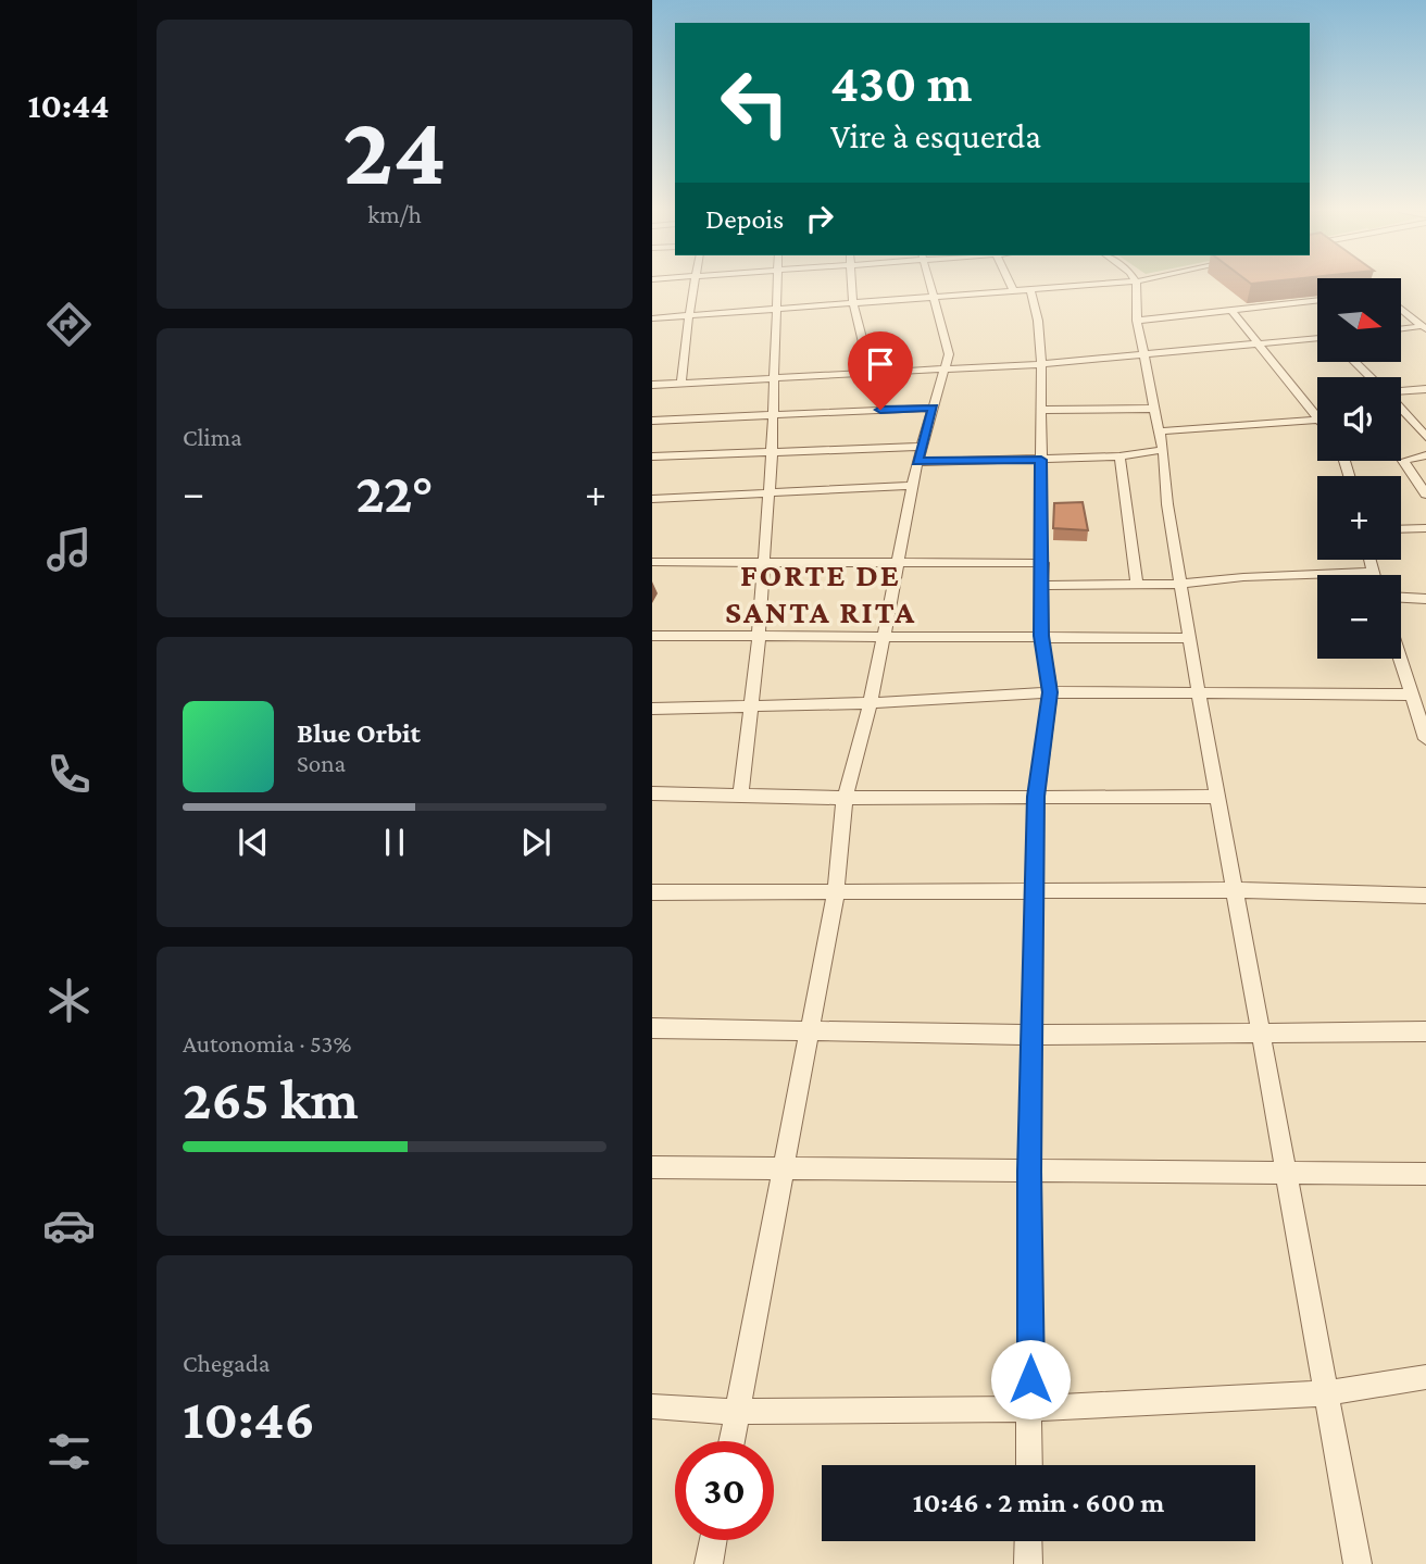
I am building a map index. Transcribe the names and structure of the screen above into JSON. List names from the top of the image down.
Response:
{
  "districts": ["FORTE DE SANTA RITA"],
  "north": "right",
  "page": {
    "tabs": "10:44",
    "tile": [
      ["24", "km/h"],
      "Clima",
      ["Autonomia · 53%", "265 km"],
      ["Chegada", "10:46"]
    ],
    "turn": ["430 m", "Vire à esquerda"],
    "then": "Depois",
    "map_buttons": ["+", "−"],
    "heat": ["−", "22°", "+"],
    "song": ["Blue Orbit", "Sona"],
    "limit": "30",
    "trip": "10:46 · 2 min · 600 m"
  }
}
